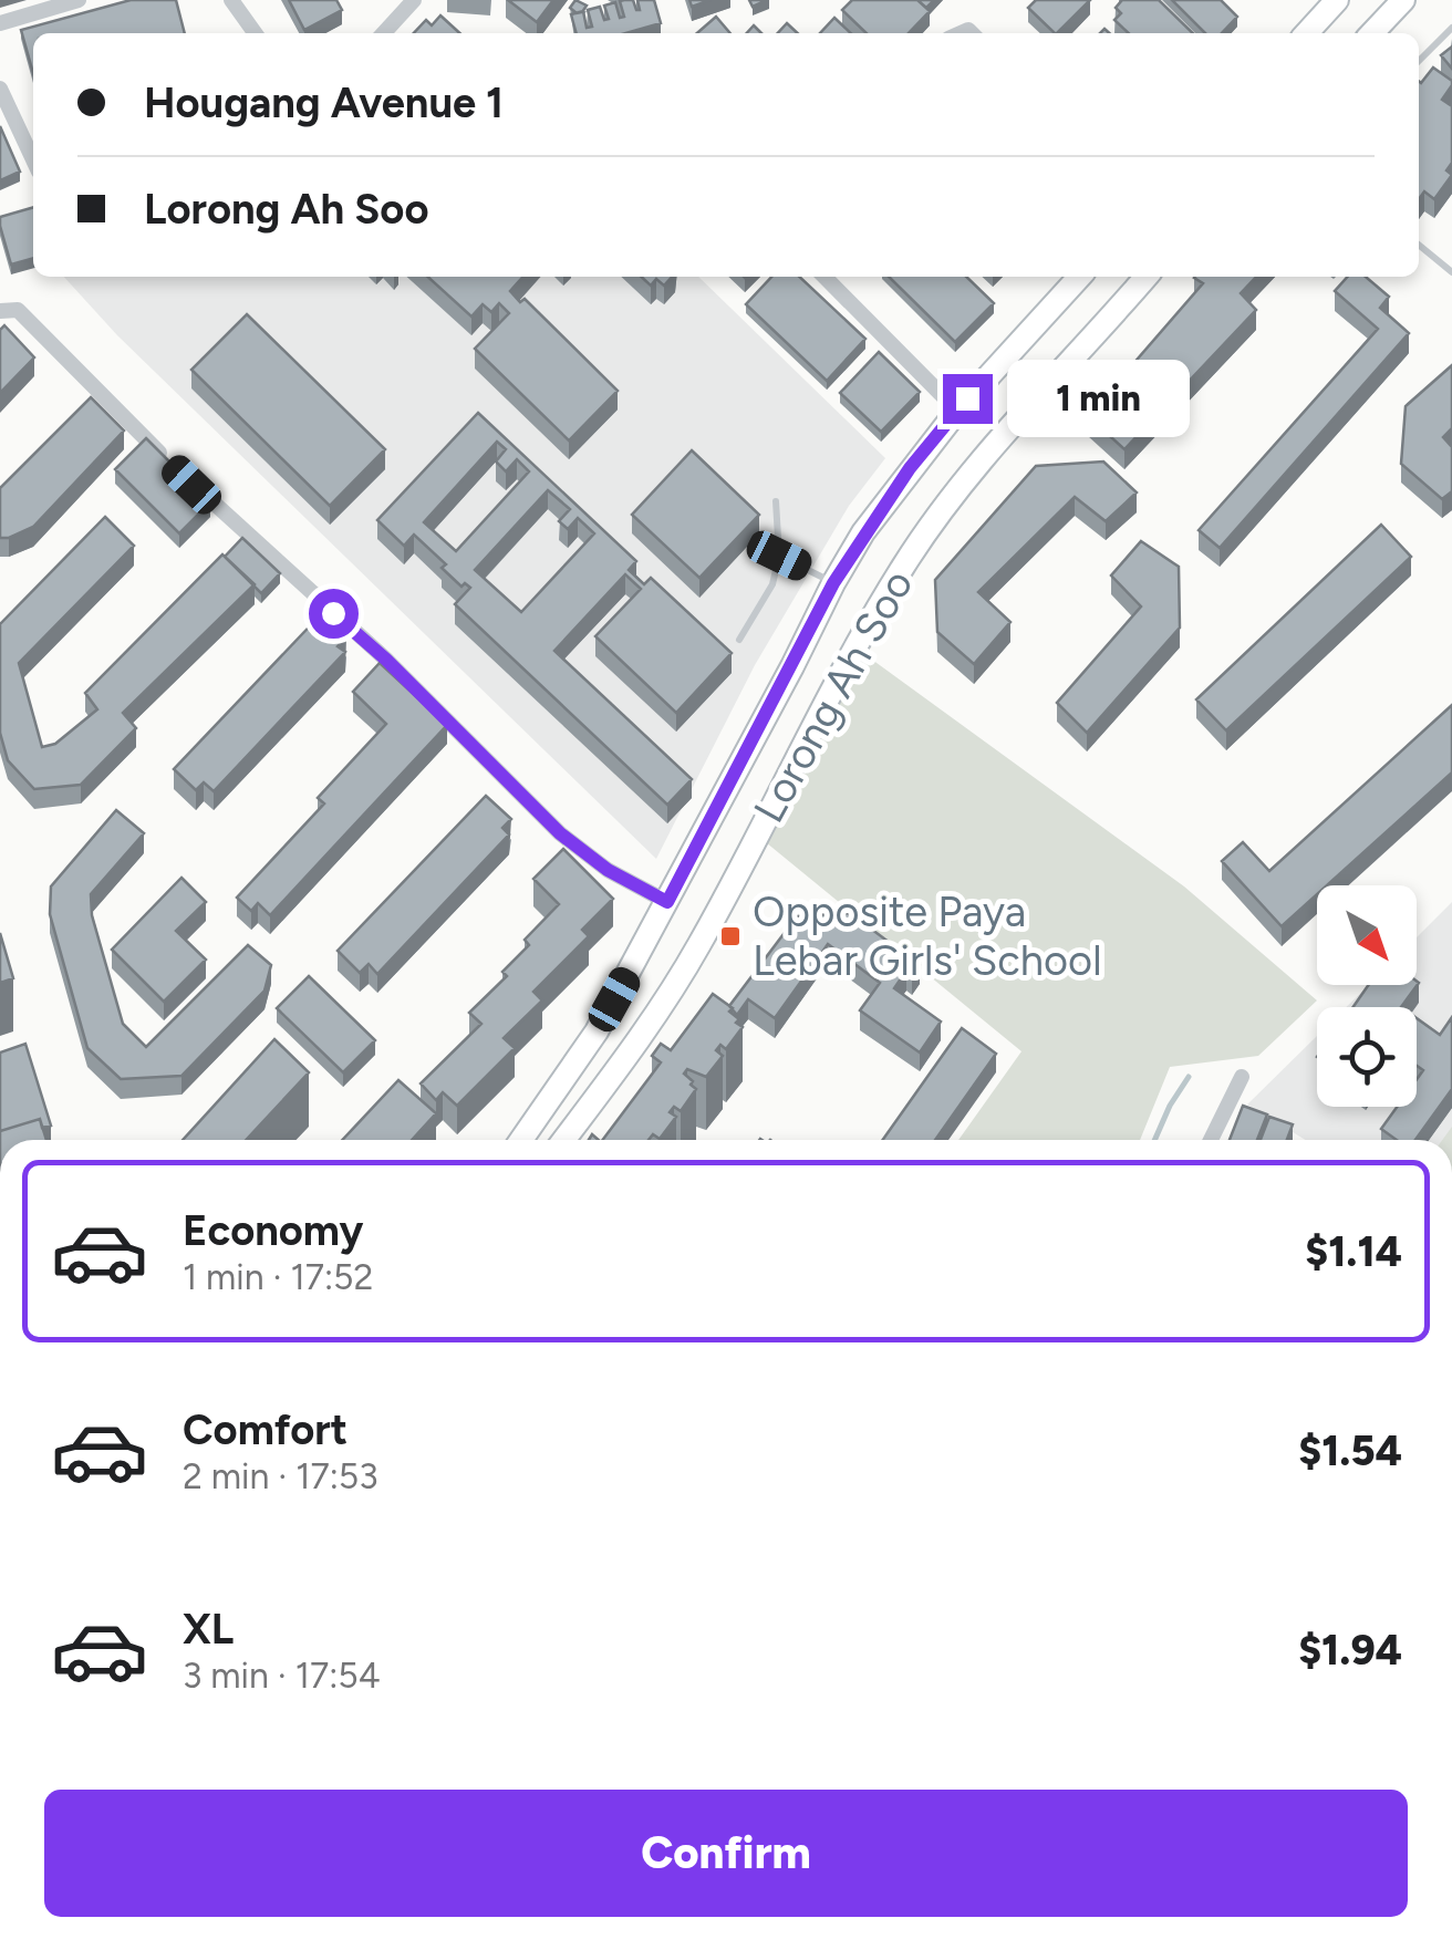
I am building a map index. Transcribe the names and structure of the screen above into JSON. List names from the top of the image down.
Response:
{
  "streets": {
    "main road": ["Lorong Ah Soo"]
  },
  "places": {
    "transit": ["Opposite Paya Lebar Girls' School"]
  },
  "north": "bottom right",
  "page": {
    "banner": ["Hougang Avenue 1", "Lorong Ah Soo"],
    "bubble": "1 min",
    "list": [
      {
        "name": "Economy",
        "note": "1 min · 17:52",
        "value": "$1.14"
      },
      {
        "name": "Comfort",
        "note": "2 min · 17:53",
        "value": "$1.54"
      },
      {
        "name": "XL",
        "note": "3 min · 17:54",
        "value": "$1.94"
      }
    ],
    "buttons": "Confirm"
  }
}
